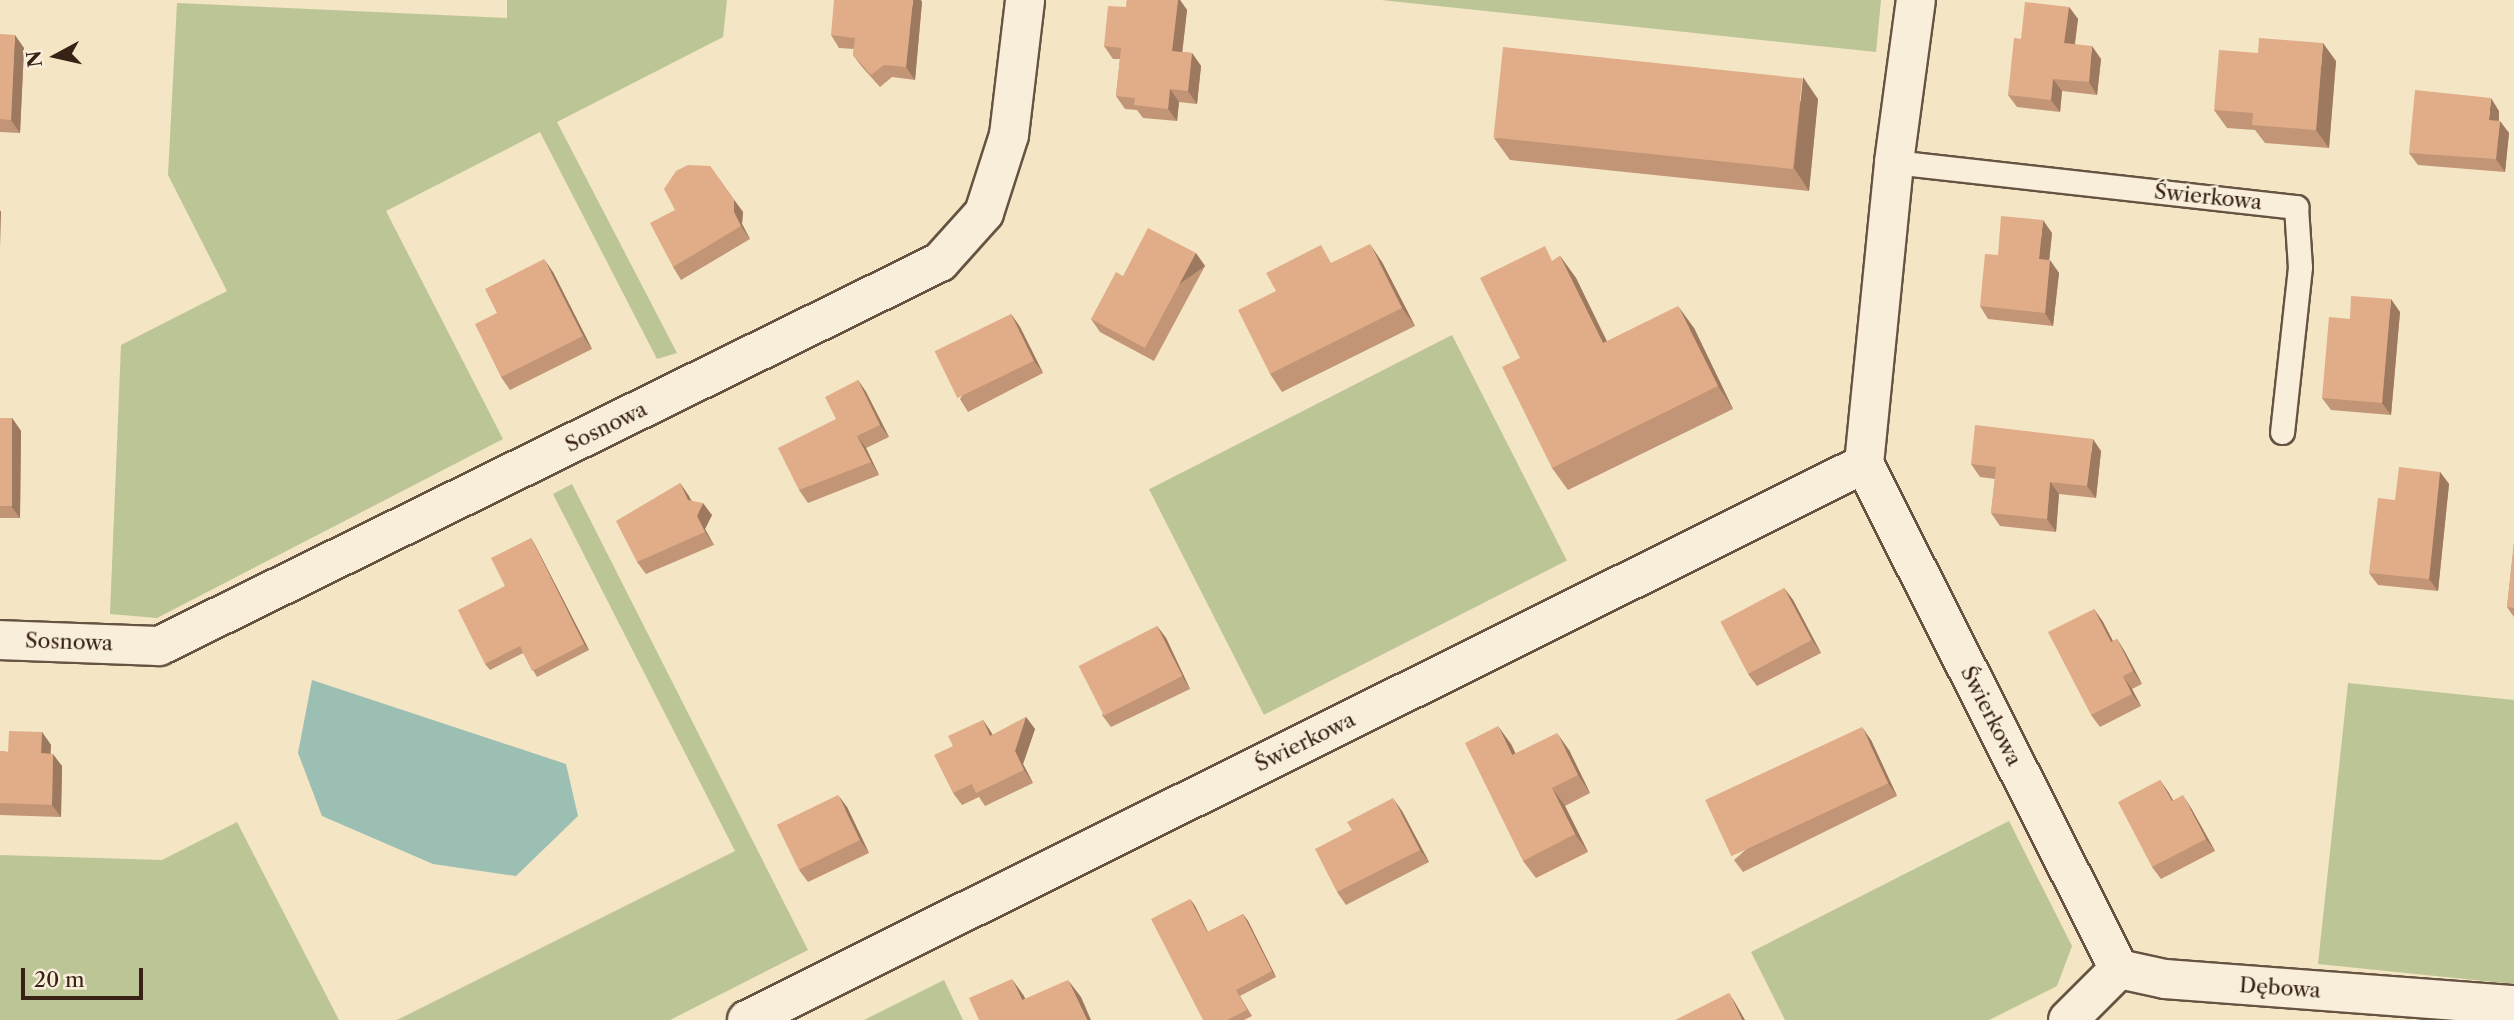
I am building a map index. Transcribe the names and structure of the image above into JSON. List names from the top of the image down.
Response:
{
  "streets": {
    "street": ["Świerkowa", "Sosnowa", "Dębowa"]
  },
  "crossings": [
    ["Świerkowa", "Dębowa"]
  ],
  "scale_bar": "20 m",
  "north": "left"
}
